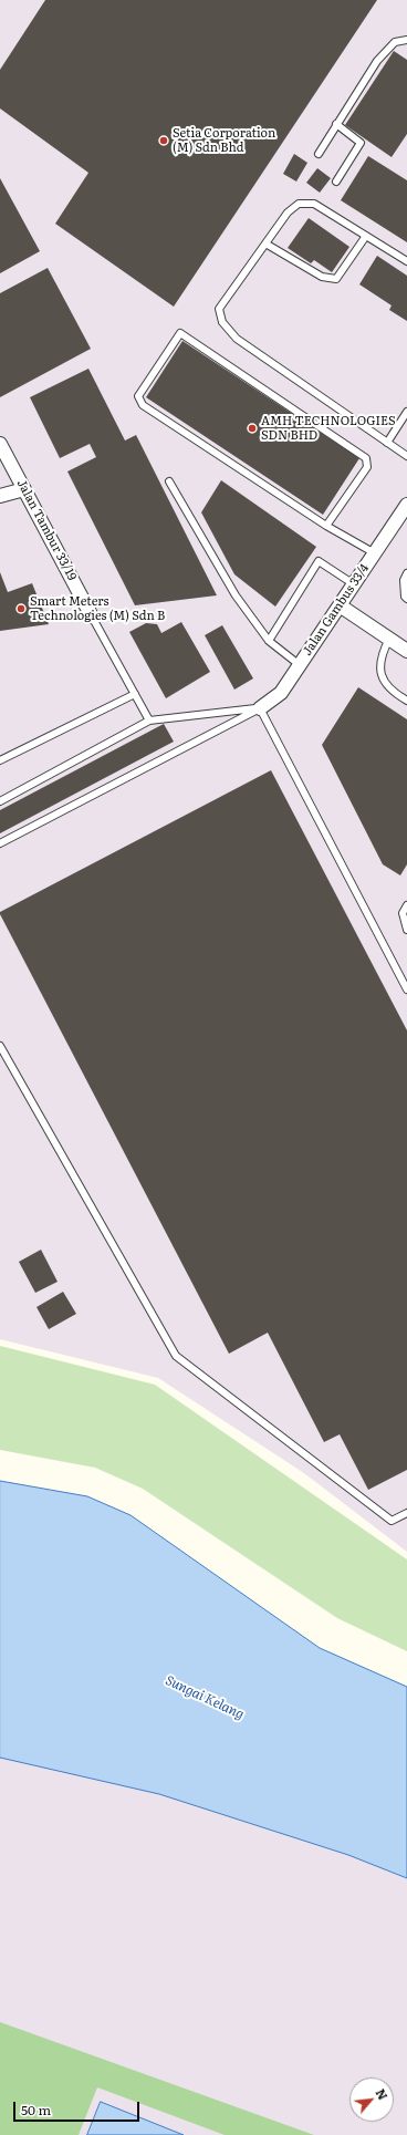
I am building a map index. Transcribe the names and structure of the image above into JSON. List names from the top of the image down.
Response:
{
  "streets": {
    "street": ["Jalan Tambur 33/19", "Jalan Gambus 33/4"]
  },
  "water": ["Sungai Kelang"],
  "places": ["Setia Corporation (M) Sdn Bhd", "AMH TECHNOLOGIES SDN BHD", "Smart Meters Technologies (M) Sdn B"],
  "scale_bar": "50 m",
  "north": "top right"
}
